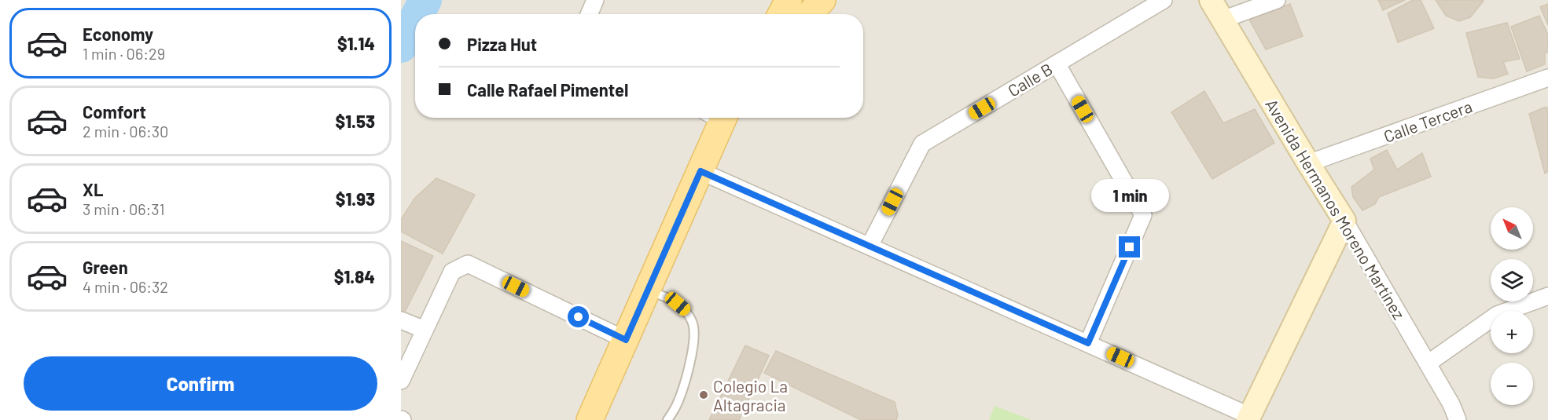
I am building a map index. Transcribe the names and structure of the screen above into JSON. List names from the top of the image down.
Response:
{
  "streets": {
    "street": ["Calle B", "Calle Tercera", "Avenida Hermanos Moreno Martínez"]
  },
  "crossings": [
    ["Calle Tercera", "Avenida Hermanos Moreno Martínez"]
  ],
  "places": ["Colegio La Altagracia"],
  "north": "top left",
  "page": {
    "list": [
      {
        "name": "Economy",
        "note": "1 min · 06:29",
        "value": "$1.14"
      },
      {
        "name": "Comfort",
        "note": "2 min · 06:30",
        "value": "$1.53"
      },
      {
        "name": "XL",
        "note": "3 min · 06:31",
        "value": "$1.93"
      },
      {
        "name": "Green",
        "note": "4 min · 06:32",
        "value": "$1.84"
      }
    ],
    "banner": ["Pizza Hut", "Calle Rafael Pimentel"],
    "bubble": "1 min",
    "map_buttons": ["+", "−"],
    "buttons": "Confirm"
  }
}
